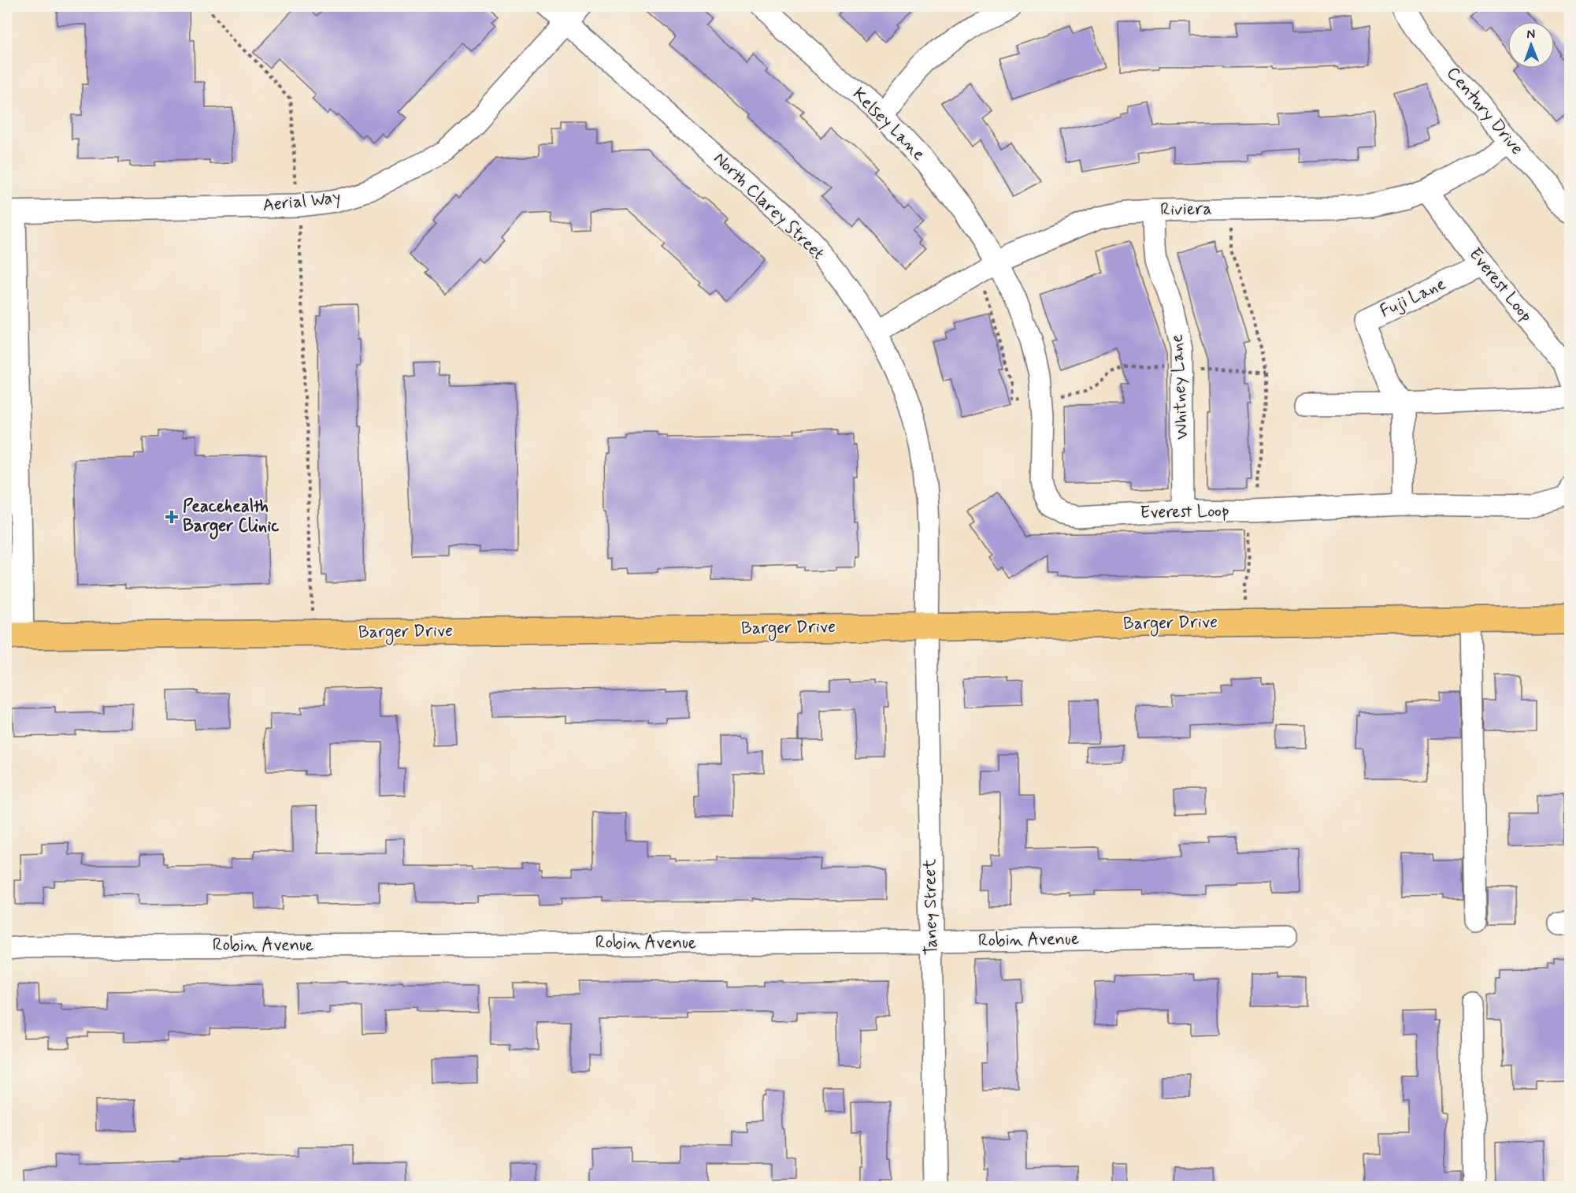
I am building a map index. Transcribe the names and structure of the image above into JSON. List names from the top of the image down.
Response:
{
  "streets": {
    "main road": ["Barger Drive"],
    "street": [
      "Century Drive",
      "Kelsey Lane",
      "Aerial Way",
      "North Clarey Street",
      "Riviera",
      "Everest Loop",
      "Fuji Lane",
      "Whitney Lane",
      "Taney Street",
      "Robin Avenue"
    ]
  },
  "crossings": [
    ["Century Drive", "Riviera"],
    ["Kelsey Lane", "Riviera"],
    ["Kelsey Lane", "Everest Loop"],
    ["Aerial Way", "North Clarey Street"],
    ["North Clarey Street", "Riviera"],
    ["North Clarey Street", "Barger Drive"],
    ["North Clarey Street", "Taney Street"],
    ["Riviera", "Everest Loop"],
    ["Riviera", "Whitney Lane"],
    ["Everest Loop", "Fuji Lane"],
    ["Everest Loop", "Whitney Lane"],
    ["Barger Drive", "Taney Street"],
    ["Taney Street", "Robin Avenue"]
  ],
  "places": {
    "health": ["Peacehealth Barger Clinic"]
  },
  "north": "top"
}
